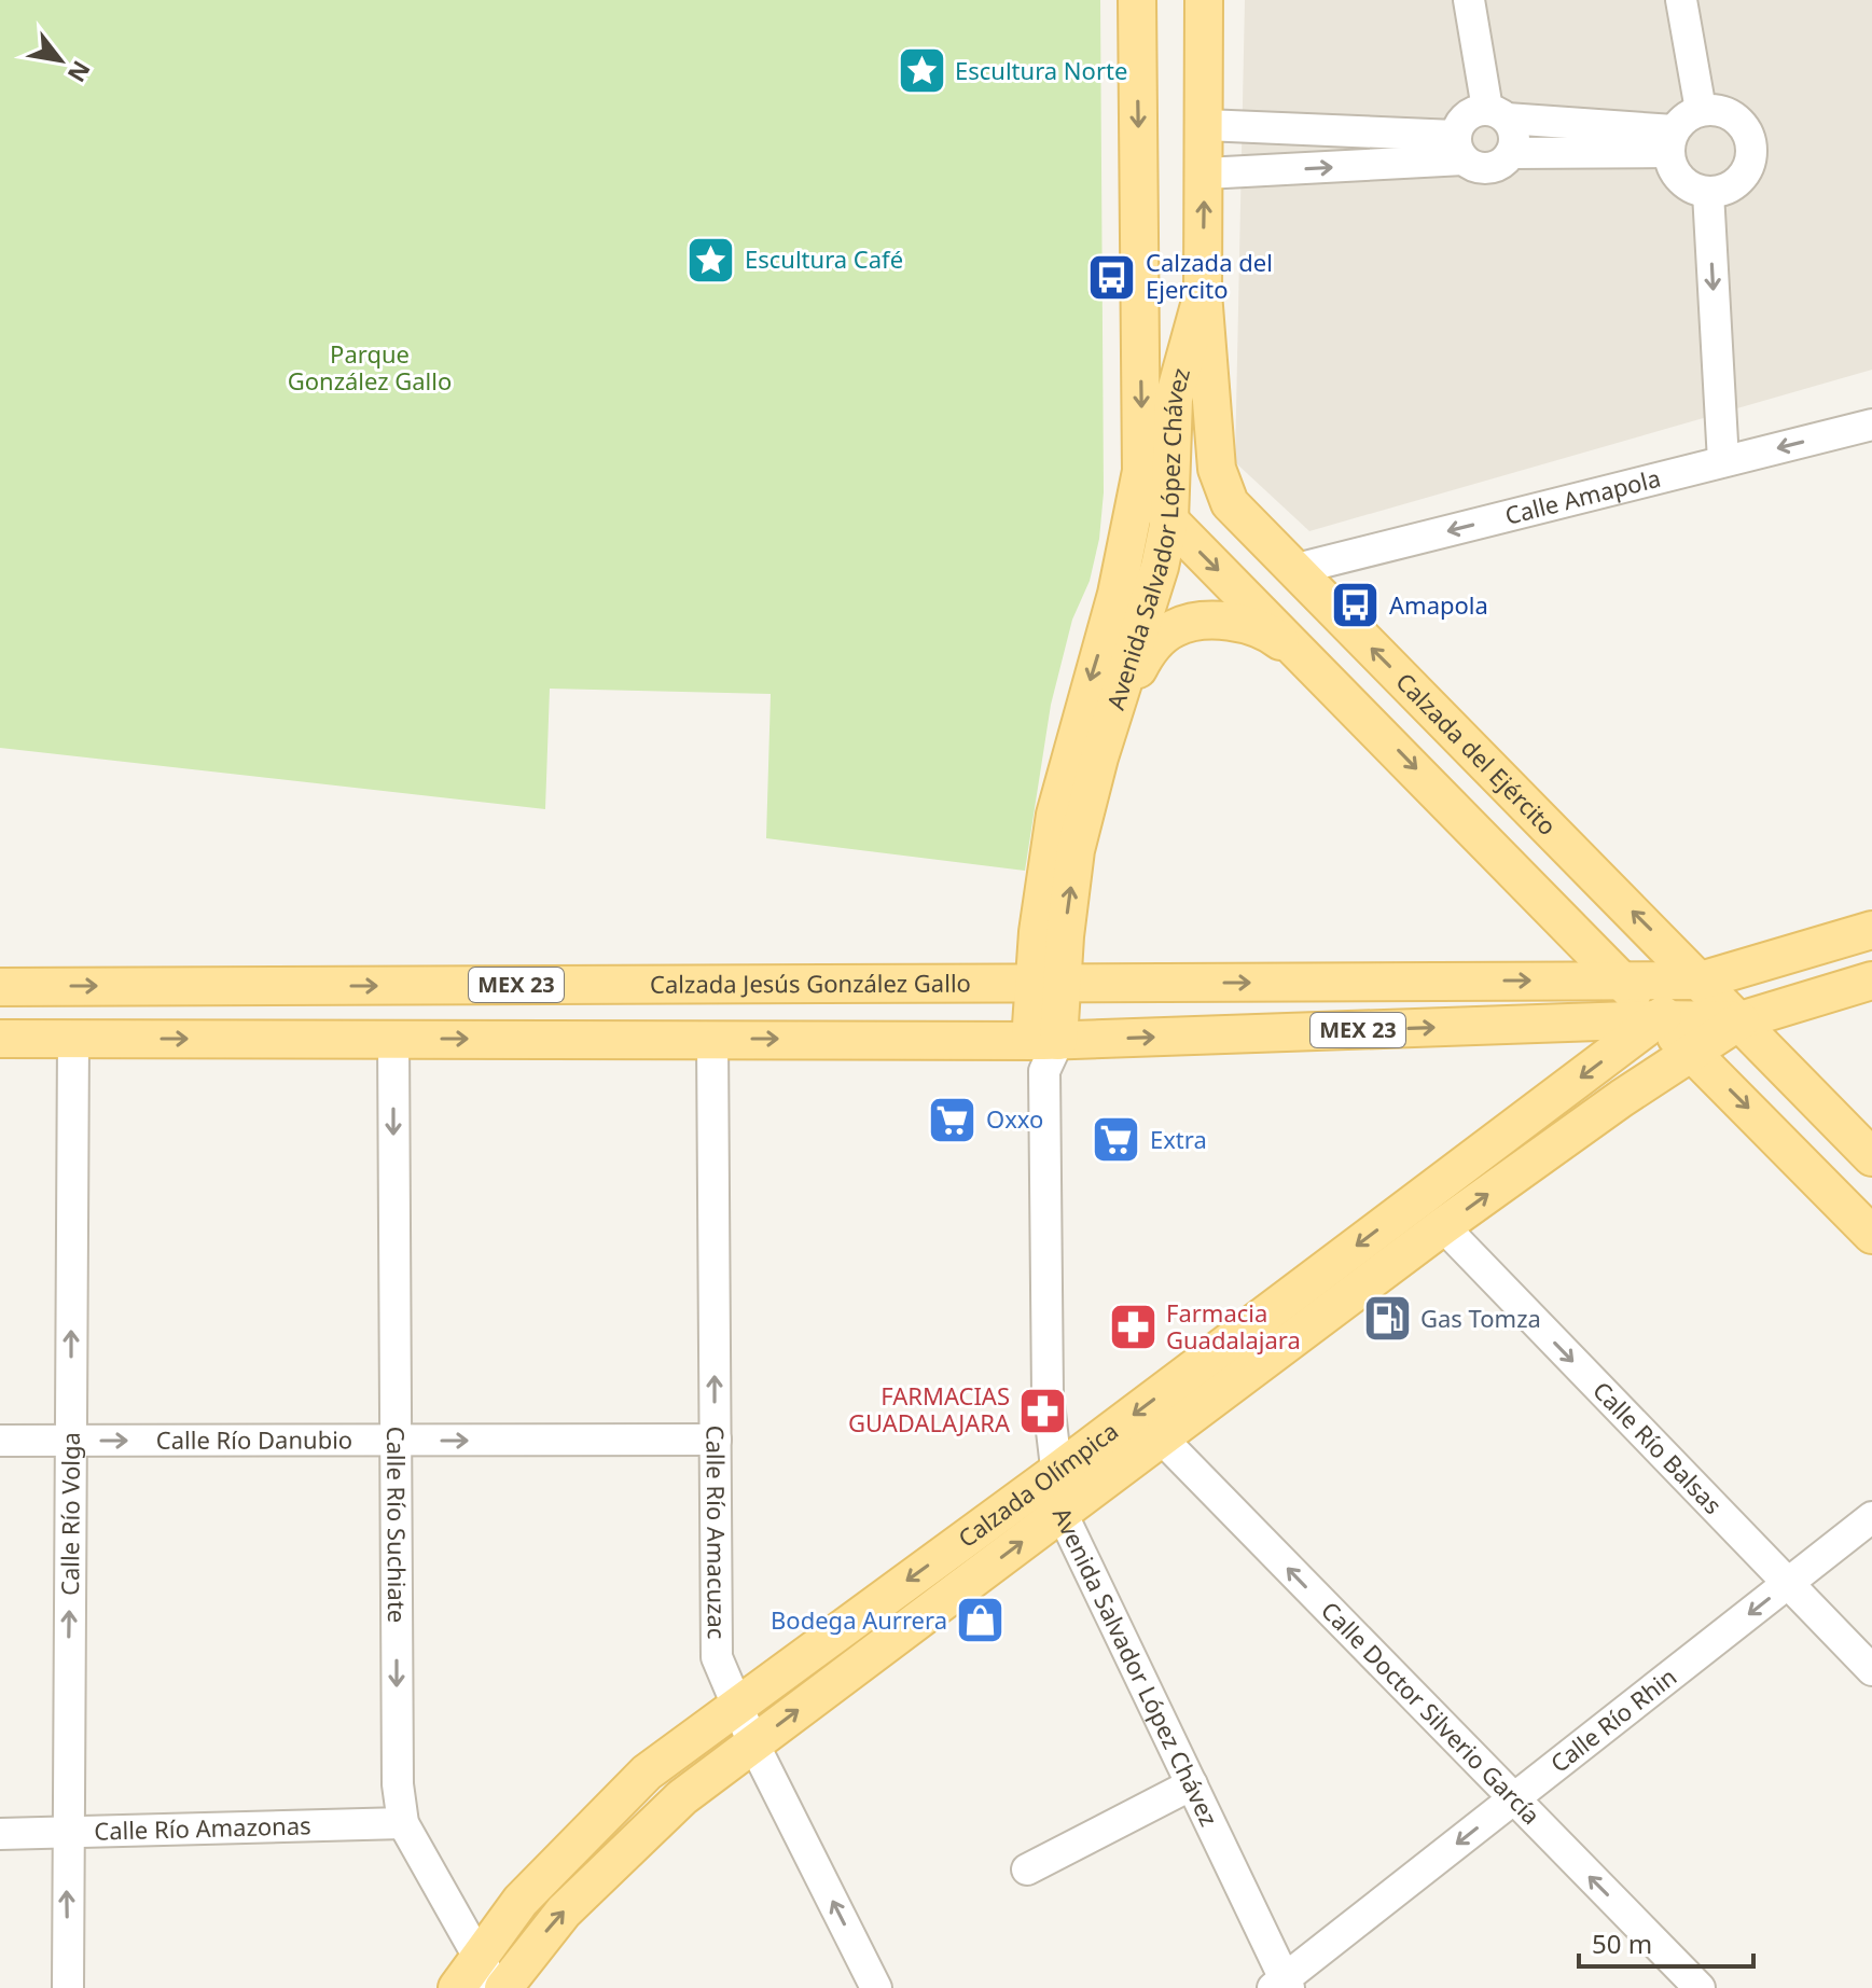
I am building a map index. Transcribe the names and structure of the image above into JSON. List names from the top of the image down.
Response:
{
  "streets": {
    "main road": [
      "Avenida Salvador López Chávez",
      "Calzada del Ejército",
      "Calzada Jesús González Gallo",
      "MEX 23",
      "Calzada Olímpica"
    ],
    "street": [
      "Calle Amapola",
      "Calle Río Danubio",
      "Calle Río Balsas",
      "Calle Río Volga",
      "Calle Río Suchiate",
      "Calle Río Amacuzac",
      "Calle Doctor Silverio García",
      "Calle Río Rhin",
      "Calle Río Amazonas"
    ]
  },
  "crossings": [
    ["Calle Amapola", "Calzada del Ejército"],
    ["Avenida Salvador López Chávez", "Calzada del Ejército"],
    ["Avenida Salvador López Chávez", "Calzada Jesús González Gallo"],
    ["Avenida Salvador López Chávez", "MEX 23"],
    ["Avenida Salvador López Chávez", "Calzada Olímpica"],
    ["Avenida Salvador López Chávez", "Calle Río Rhin"],
    ["Calzada del Ejército", "MEX 23"],
    ["Calzada del Ejército", "Calzada Olímpica"],
    ["Calzada Jesús González Gallo", "MEX 23"],
    ["MEX 23", "Calzada Olímpica"],
    ["MEX 23", "Calle Río Volga"],
    ["MEX 23", "Calle Río Suchiate"],
    ["MEX 23", "Calle Río Amacuzac"],
    ["Calle Río Danubio", "Calle Río Volga"],
    ["Calle Río Danubio", "Calle Río Suchiate"],
    ["Calle Río Danubio", "Calle Río Amacuzac"],
    ["Calle Río Balsas", "Calzada Olímpica"],
    ["Calle Río Balsas", "Calle Río Rhin"],
    ["Calzada Olímpica", "Calle Río Suchiate"],
    ["Calzada Olímpica", "Calle Río Amacuzac"],
    ["Calzada Olímpica", "Calle Doctor Silverio García"],
    ["Calle Río Volga", "Calle Río Amazonas"],
    ["Calle Río Suchiate", "Calle Río Amazonas"],
    ["Calle Doctor Silverio García", "Calle Río Rhin"]
  ],
  "one_way": [
    "Calle Amapola",
    "Calle Río Danubio",
    "Calle Río Balsas",
    "Calle Río Volga",
    "Calle Río Suchiate",
    "Calle Río Amacuzac",
    "Calle Doctor Silverio García",
    "Calle Río Rhin"
  ],
  "parks": ["Parque González Gallo"],
  "places": {
    "place": ["Escultura Norte", "Escultura Café"],
    "bus stop": ["Calzada del Ejercito", "Amapola"],
    "supermarket": ["Oxxo", "Extra"],
    "fuel station": ["Gas Tomza"],
    "pharmacy": ["Farmacia Guadalajara", "FARMACIAS GUADALAJARA"],
    "shop": ["Bodega Aurrera"]
  },
  "scale_bar": "50 m",
  "north": "bottom right"
}
